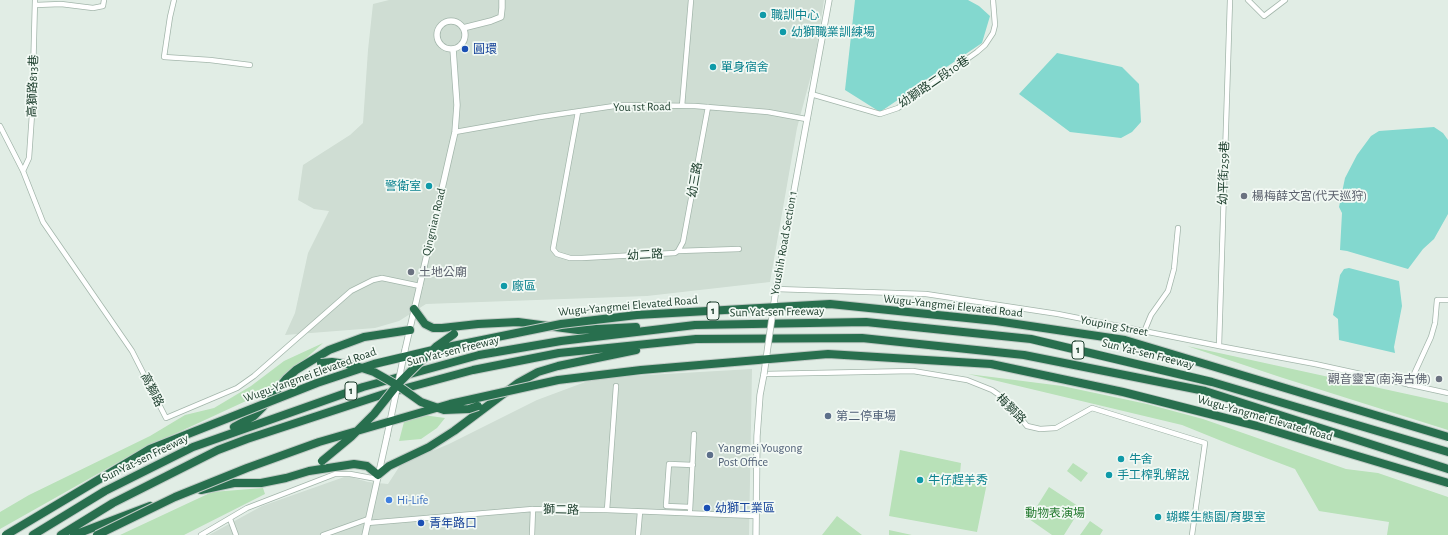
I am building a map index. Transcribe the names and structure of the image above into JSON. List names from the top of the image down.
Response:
{
  "streets": {
    "highway": ["Wugu-Yangmei Elevated Road", "1", "Sun Yat-sen Freeway"],
    "street": [
      "幼獅路二段10巷",
      "高獅路813巷",
      "You 1st Road",
      "幼平街259巷",
      "幼三路",
      "Qingnian Road",
      "Youshih Road Section 1",
      "幼二路",
      "Youping Street",
      "高獅路",
      "梅獅路",
      "獅二路"
    ]
  },
  "crossings": [
    ["幼獅路二段10巷", "Youshih Road Section 1"],
    ["高獅路813巷", "高獅路"],
    ["You 1st Road", "幼三路"],
    ["You 1st Road", "Qingnian Road"],
    ["You 1st Road", "Youshih Road Section 1"],
    ["You 1st Road", "幼二路"],
    ["幼平街259巷", "Youping Street"],
    ["幼三路", "幼二路"],
    ["Qingnian Road", "高獅路"],
    ["Qingnian Road", "獅二路"],
    ["Youshih Road Section 1", "Youping Street"],
    ["Youshih Road Section 1", "梅獅路"],
    ["Youshih Road Section 1", "獅二路"]
  ],
  "parks": ["動物表演場"],
  "places": [
    "職訓中心",
    "幼獅職業訓練場",
    "圓環",
    "單身宿舍",
    "警衛室",
    "楊梅薛文宮(代天巡狩)",
    "土地公廟",
    "廠區",
    "觀音靈宮(南海古佛)",
    "第二停車場",
    "Yangmei Yougong Post Office",
    "牛舍",
    "手工榨乳解說",
    "牛仔趕羊秀",
    "Hi-Life",
    "幼獅工業區",
    "蝴蝶生態園/育嬰室",
    "青年路口"
  ]
}
